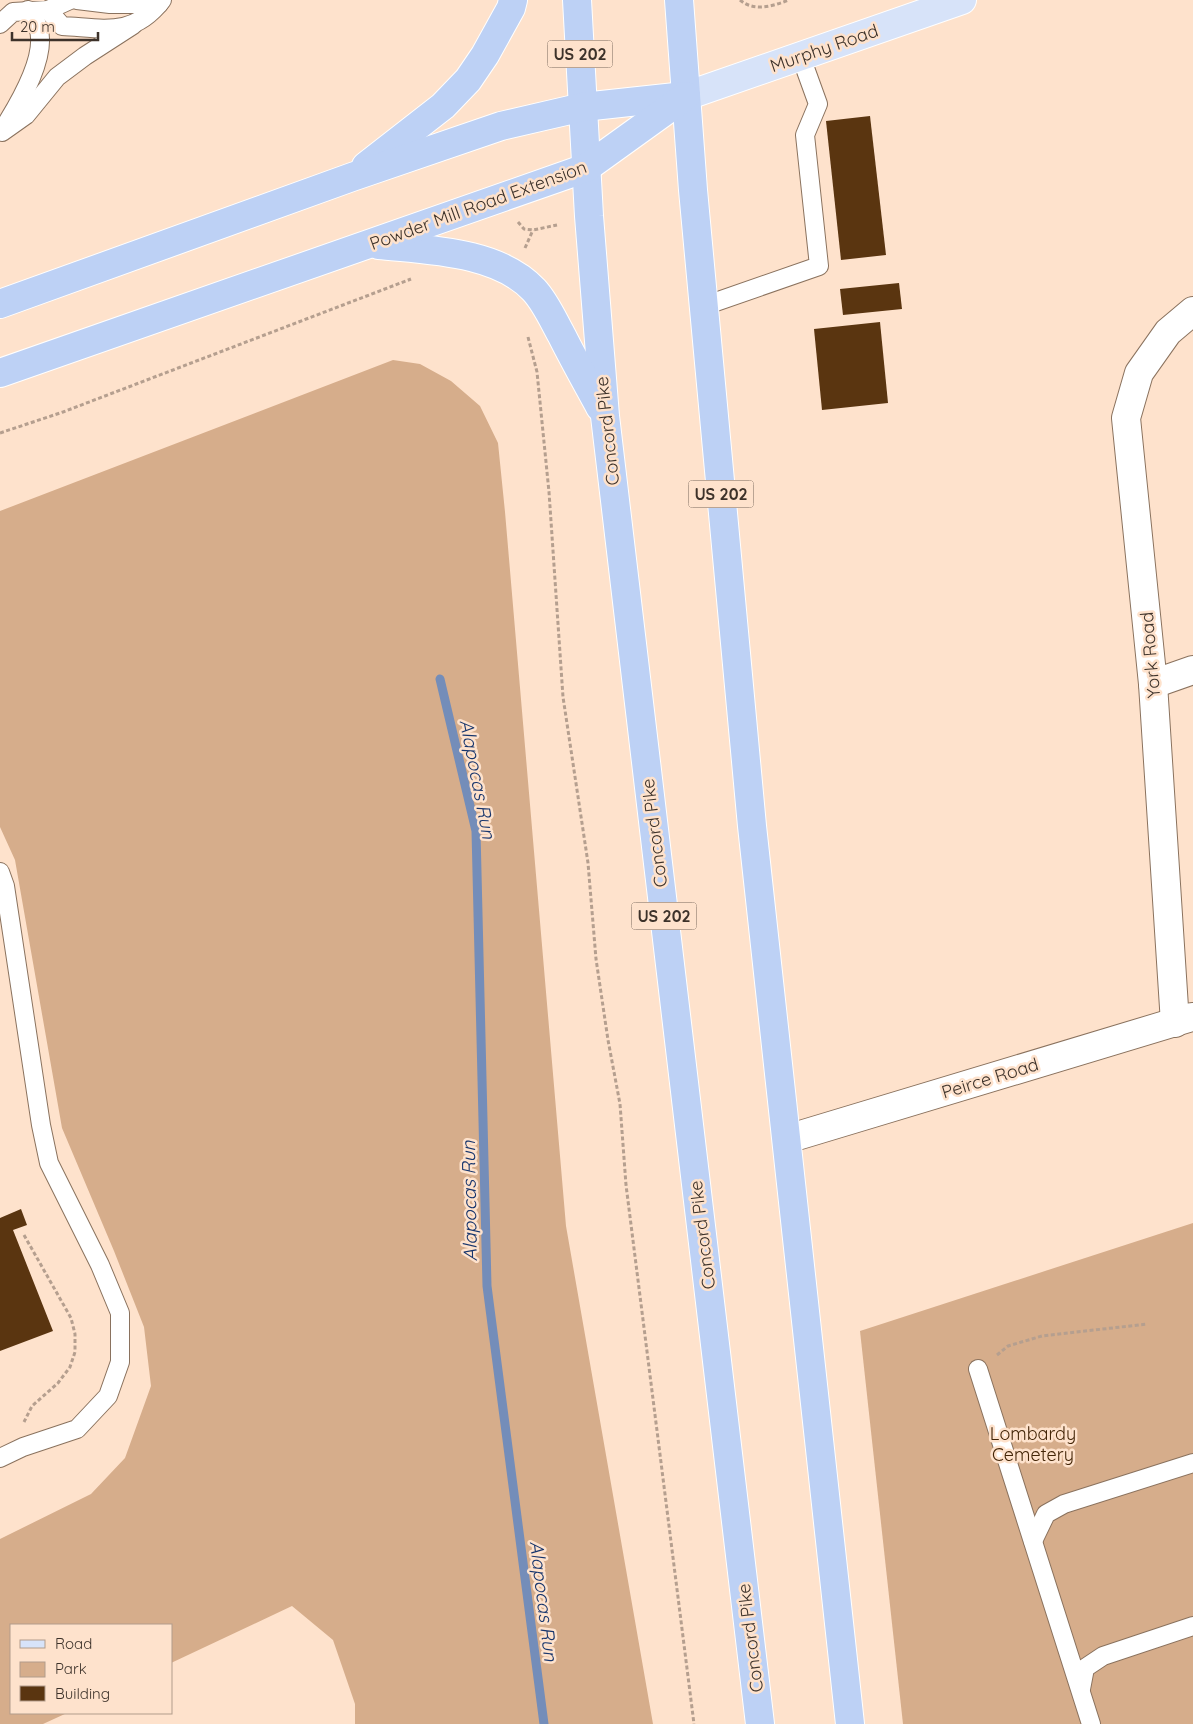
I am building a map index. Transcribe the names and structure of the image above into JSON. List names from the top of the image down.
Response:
{
  "streets": {
    "highway": ["US 202", "Powder Mill Road Extension", "Concord Pike"],
    "main road": ["Murphy Road"],
    "street": ["York Road", "Peirce Road"]
  },
  "crossings": [
    ["Murphy Road", "US 202"],
    ["Murphy Road", "Powder Mill Road Extension"],
    ["US 202", "Powder Mill Road Extension"],
    ["US 202", "Peirce Road"],
    ["Powder Mill Road Extension", "Concord Pike"],
    ["York Road", "Peirce Road"]
  ],
  "water": ["Alapocas Run"],
  "parks": ["Lombardy Cemetery"],
  "legend": ["Road", "Park", "Building"],
  "scale_bar": "20 m"
}
